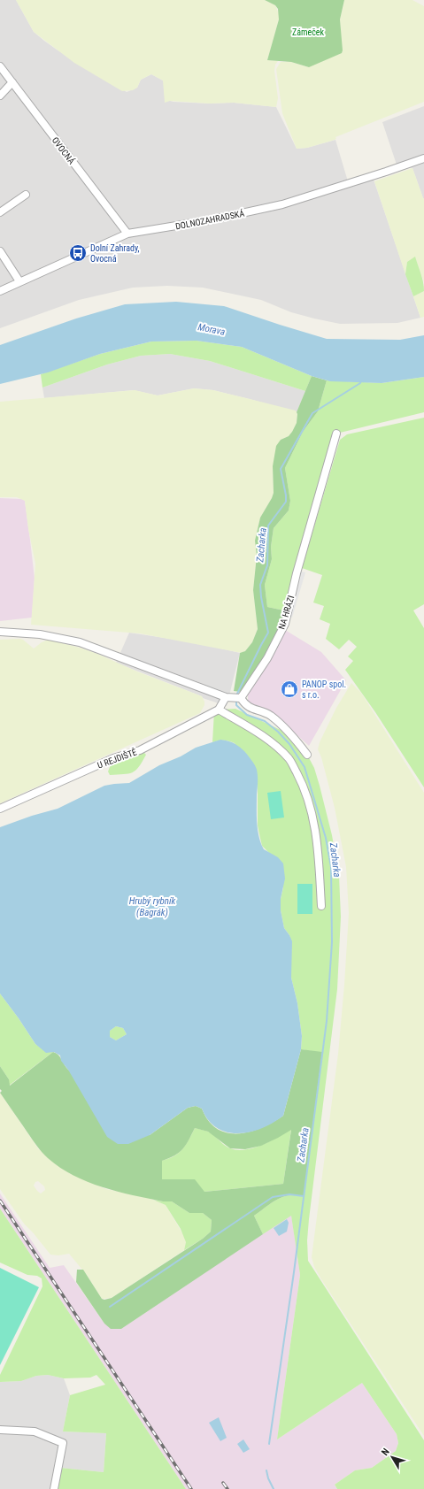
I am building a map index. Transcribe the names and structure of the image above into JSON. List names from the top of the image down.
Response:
{
  "streets": {
    "street": [
      "OVOCNÁ",
      "DOLNOZAHRADSKÁ",
      "NA HRÁZI",
      "U REJDIŠTĚ"
    ]
  },
  "crossings": [
    ["OVOCNÁ", "DOLNOZAHRADSKÁ"]
  ],
  "water": ["Morava", "Zacharka", "Hrubý rybník (Bagrák)"],
  "parks": ["Zámeček"],
  "places": {
    "bus stop": ["Dolní Zahrady, Ovocná"],
    "shop": ["PANOP spol. s r.o."]
  },
  "north": "top left"
}
